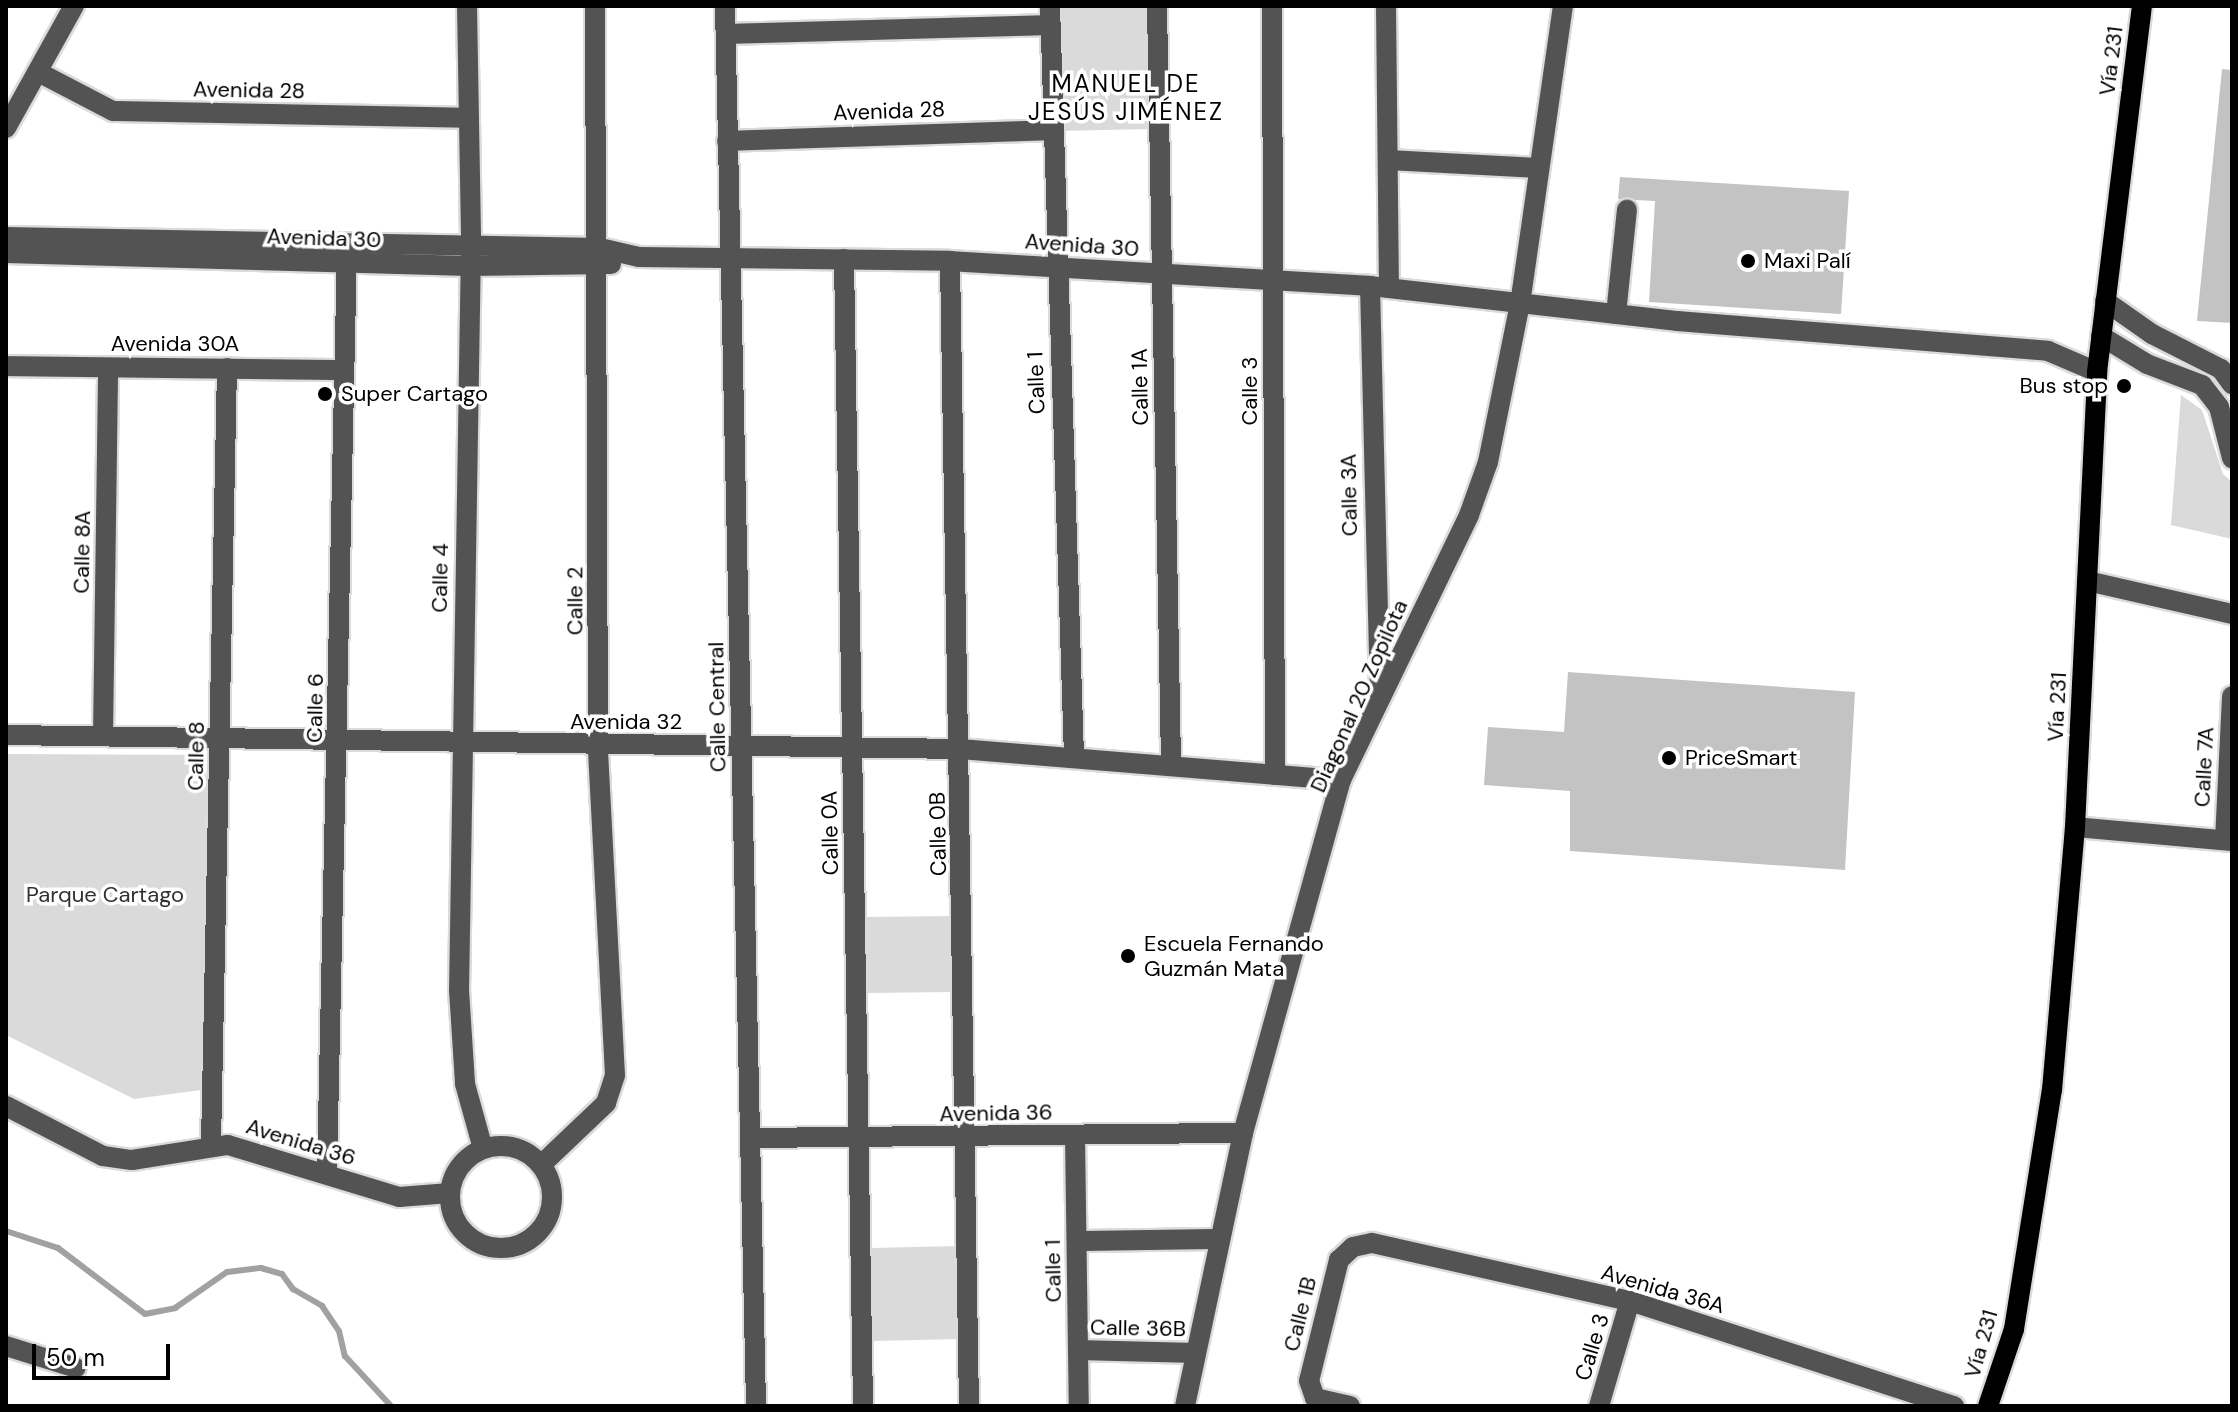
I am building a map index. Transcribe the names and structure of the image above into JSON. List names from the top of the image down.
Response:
{
  "streets": {
    "main road": ["Vía 231"],
    "street": [
      "Avenida 28",
      "Avenida 30",
      "Avenida 30A",
      "Calle 1",
      "Calle 1A",
      "Calle 3",
      "Calle 3A",
      "Calle 8A",
      "Calle 4",
      "Calle 2",
      "Diagonal 20 Zopilota",
      "Calle Central",
      "Calle 6",
      "Avenida 32",
      "Calle 8",
      "Calle 7A",
      "Calle 0A",
      "Calle 0B",
      "Avenida 36",
      "Avenida 36A",
      "Calle 1B",
      "Calle 36B"
    ]
  },
  "crossings": [
    ["Vía 231", "Avenida 30"],
    ["Avenida 28", "Calle 1"],
    ["Avenida 28", "Calle 4"],
    ["Avenida 28", "Calle Central"],
    ["Avenida 30", "Calle 1"],
    ["Avenida 30", "Calle 1A"],
    ["Avenida 30", "Calle 3"],
    ["Avenida 30", "Calle 3A"],
    ["Avenida 30", "Calle 4"],
    ["Avenida 30", "Calle 2"],
    ["Avenida 30", "Diagonal 20 Zopilota"],
    ["Avenida 30", "Calle Central"],
    ["Avenida 30", "Calle 6"],
    ["Avenida 30", "Calle 0A"],
    ["Avenida 30", "Calle 0B"],
    ["Avenida 30A", "Calle 8A"],
    ["Avenida 30A", "Calle 6"],
    ["Avenida 30A", "Calle 8"],
    ["Calle 1", "Avenida 32"],
    ["Calle 1", "Avenida 36"],
    ["Calle 1", "Calle 36B"],
    ["Calle 1A", "Avenida 32"],
    ["Calle 3", "Avenida 32"],
    ["Calle 3", "Avenida 36A"],
    ["Calle 3A", "Diagonal 20 Zopilota"],
    ["Calle 8A", "Avenida 32"],
    ["Calle 4", "Calle 2"],
    ["Calle 4", "Avenida 32"],
    ["Calle 4", "Avenida 36"],
    ["Calle 2", "Avenida 32"],
    ["Calle 2", "Avenida 36"],
    ["Diagonal 20 Zopilota", "Avenida 32"],
    ["Diagonal 20 Zopilota", "Avenida 36"],
    ["Diagonal 20 Zopilota", "Calle 36B"],
    ["Calle Central", "Avenida 32"],
    ["Calle Central", "Avenida 36"],
    ["Calle 6", "Avenida 32"],
    ["Calle 6", "Avenida 36"],
    ["Avenida 32", "Calle 8"],
    ["Avenida 32", "Calle 0A"],
    ["Avenida 32", "Calle 0B"],
    ["Calle 8", "Avenida 36"],
    ["Calle 0A", "Avenida 36"],
    ["Calle 0B", "Avenida 36"],
    ["Avenida 36A", "Calle 1B"]
  ],
  "districts": ["MANUEL DE JESÚS JIMÉNEZ"],
  "parks": ["Parque Cartago"],
  "places": [
    "Maxi Palí",
    "Bus stop",
    "Super Cartago",
    "PriceSmart",
    "Escuela Fernando Guzmán Mata"
  ],
  "scale_bar": "50 m"
}
